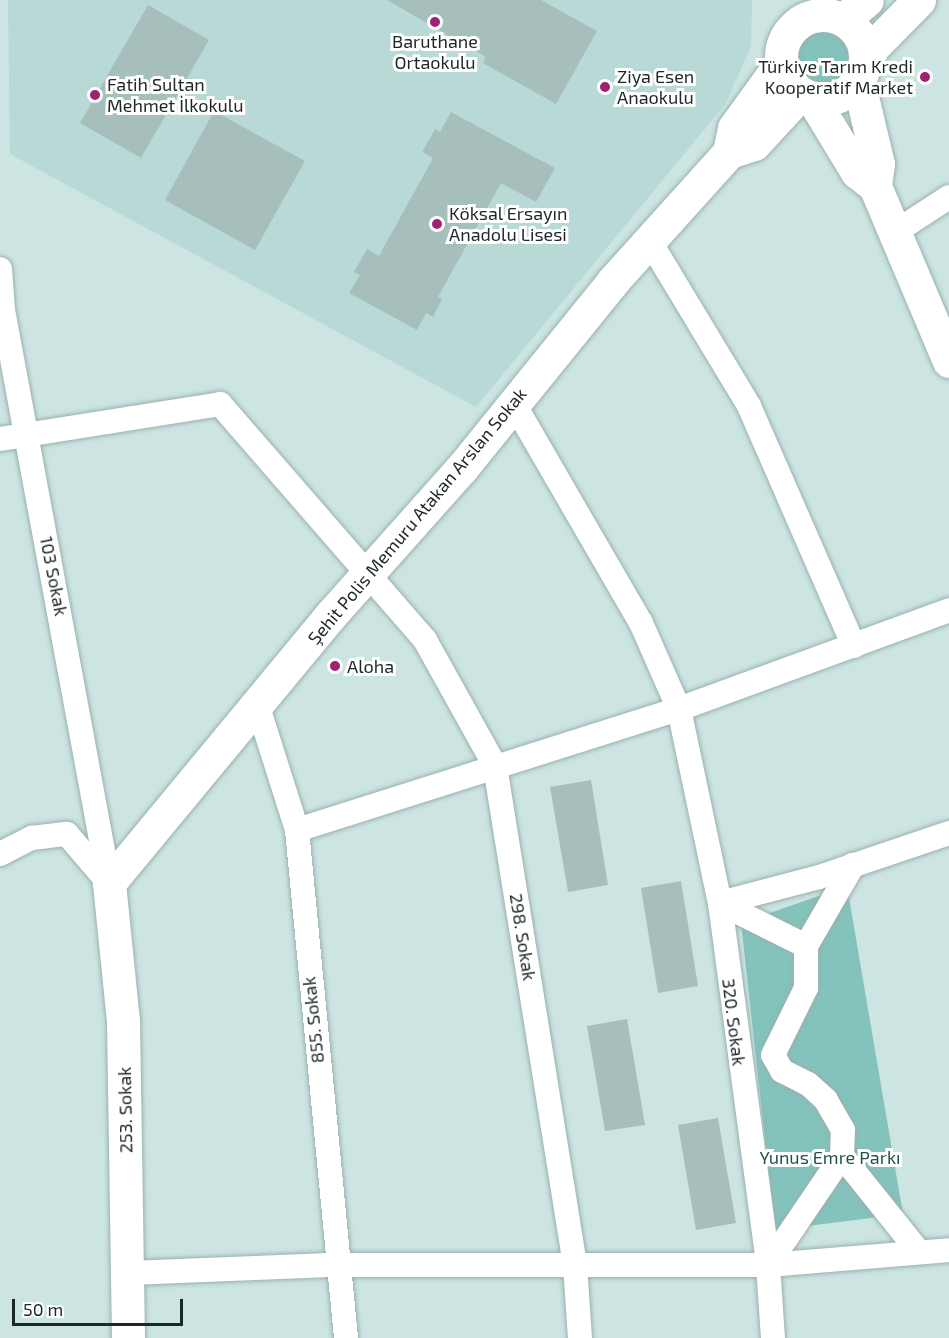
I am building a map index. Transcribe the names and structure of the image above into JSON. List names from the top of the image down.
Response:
{
  "streets": {
    "street": [
      "Şehit Polis Memuru Atakan Arslan Sokak",
      "103 Sokak",
      "298. Sokak",
      "855. Sokak",
      "320. Sokak",
      "253. Sokak"
    ]
  },
  "crossings": [
    ["Şehit Polis Memuru Atakan Arslan Sokak", "103 Sokak"],
    ["Şehit Polis Memuru Atakan Arslan Sokak", "298. Sokak"],
    ["Şehit Polis Memuru Atakan Arslan Sokak", "855. Sokak"],
    ["Şehit Polis Memuru Atakan Arslan Sokak", "320. Sokak"],
    ["Şehit Polis Memuru Atakan Arslan Sokak", "253. Sokak"],
    ["103 Sokak", "298. Sokak"],
    ["103 Sokak", "253. Sokak"]
  ],
  "parks": ["Yunus Emre Parkı"],
  "places": [
    "Baruthane Ortaokulu",
    "Türkiye Tarım Kredi Kooperatif Market",
    "Ziya Esen Anaokulu",
    "Fatih Sultan Mehmet İlkokulu",
    "Köksal Ersayın Anadolu Lisesi",
    "Aloha"
  ],
  "scale_bar": "50 m"
}
